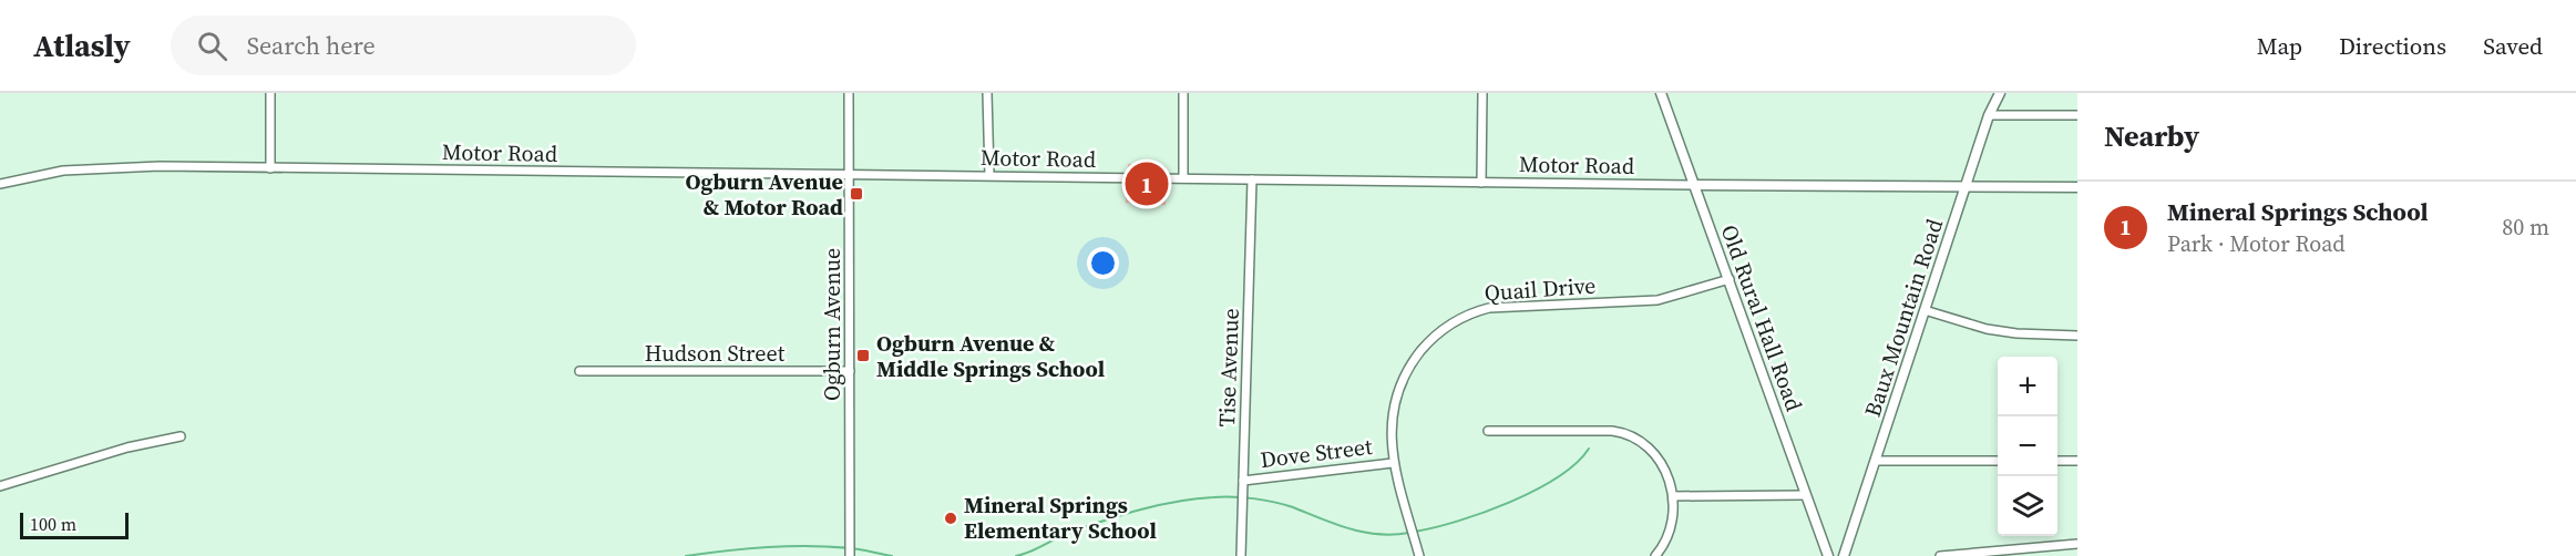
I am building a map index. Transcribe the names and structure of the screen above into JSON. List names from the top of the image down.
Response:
{
  "streets": {
    "main road": ["Motor Road", "Old Rural Hall Road", "Baux Mountain Road"],
    "street": [
      "Quail Drive",
      "Ogburn Avenue",
      "Hudson Street",
      "Tise Avenue",
      "Dove Street"
    ]
  },
  "crossings": [
    ["Motor Road", "Old Rural Hall Road"],
    ["Motor Road", "Baux Mountain Road"],
    ["Motor Road", "Ogburn Avenue"],
    ["Motor Road", "Tise Avenue"],
    ["Quail Drive", "Old Rural Hall Road"],
    ["Quail Drive", "Dove Street"],
    ["Ogburn Avenue", "Hudson Street"],
    ["Tise Avenue", "Dove Street"]
  ],
  "places": {
    "transit": ["Ogburn Avenue & Motor Road", "Ogburn Avenue & Middle Springs School"],
    "other": ["Mineral Springs Elementary School"]
  },
  "scale_bar": "100 m",
  "page": {
    "header": "Atlasly",
    "search": "Search here",
    "nav": ["Map", "Directions", "Saved"],
    "heading": "Nearby",
    "pins": "1",
    "list": [
      {
        "mark": "1",
        "name": "Mineral Springs School",
        "note": "Park · Motor Road",
        "value": "80 m"
      }
    ],
    "map_buttons": ["+", "−"],
    "scale": "100 m"
  }
}
